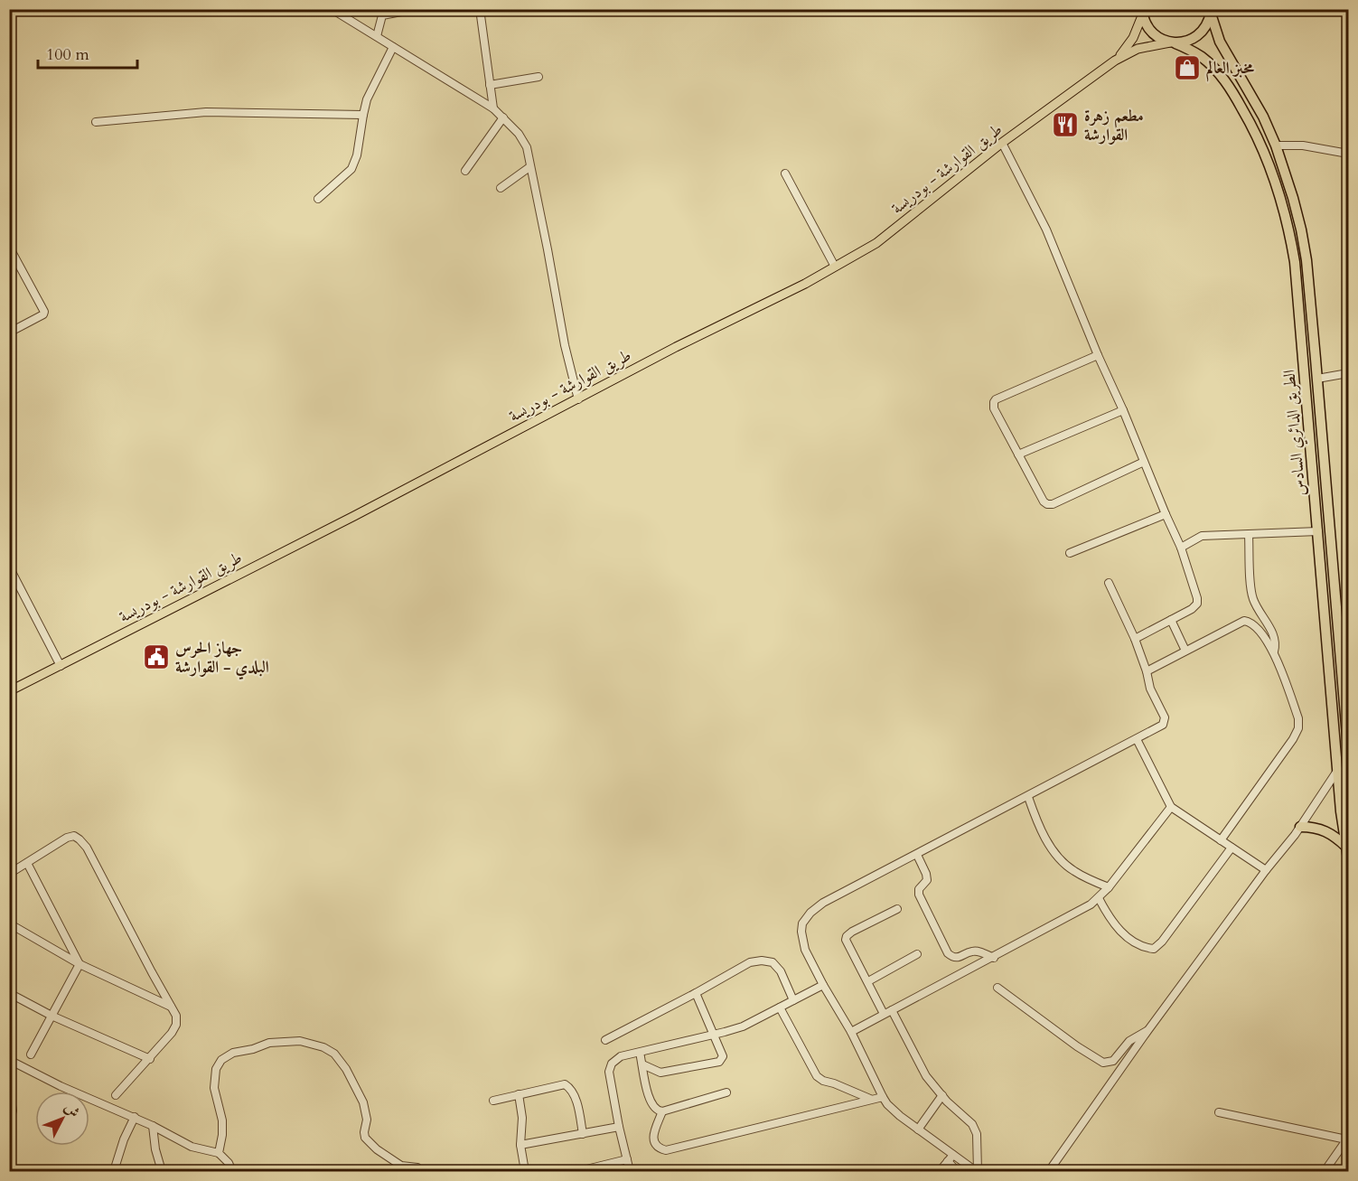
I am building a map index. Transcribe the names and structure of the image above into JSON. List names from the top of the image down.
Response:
{
  "streets": {
    "highway": ["الطريق الدائري السادس"],
    "main road": ["طريق القوارشة - بودريسة"]
  },
  "places": {
    "shop": ["مخبز العالم"],
    "restaurant": ["مطعم زهرة القوارشة"],
    "public building": ["جهاز الحرس البلدي - القوارشة"]
  },
  "scale_bar": "100 m",
  "north": "top right"
}
